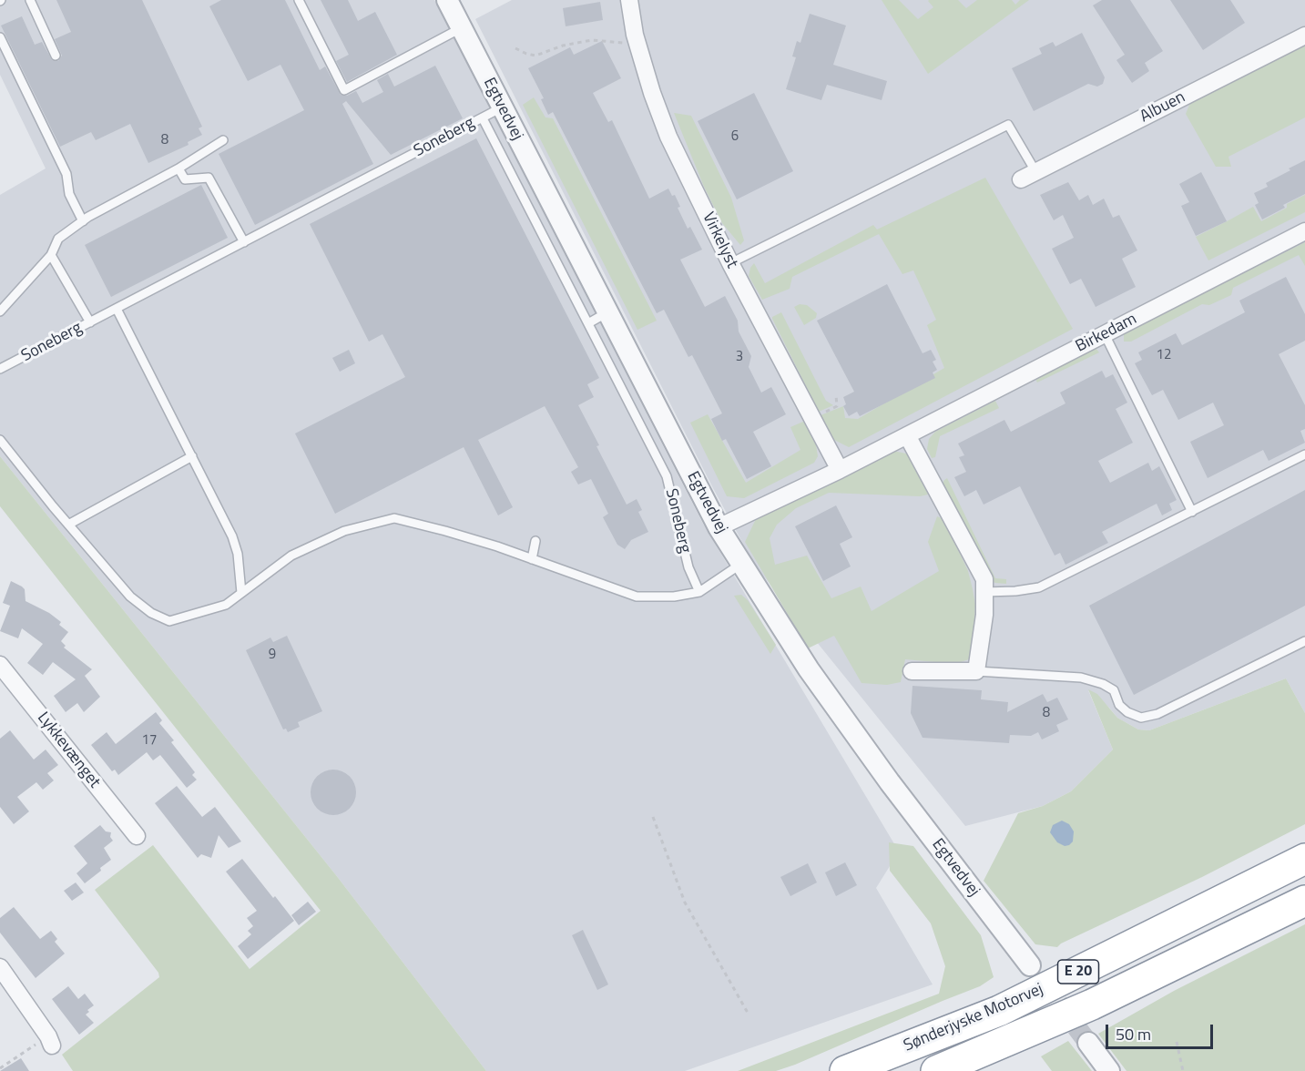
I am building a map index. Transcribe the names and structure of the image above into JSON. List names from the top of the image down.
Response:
{
  "streets": {
    "highway": ["E 20", "Sønderjyske Motorvej"],
    "street": [
      "Albuen",
      "Egtvedvej",
      "Virkelyst",
      "Birkedam",
      "Lykkevænget"
    ],
    "lane": ["Soneberg"]
  },
  "crossings": [
    ["Egtvedvej", "Birkedam"],
    ["Virkelyst", "Birkedam"]
  ],
  "house_numbers": [
    "6",
    "8",
    "12",
    "3",
    "9",
    "8",
    "17"
  ],
  "scale_bar": "50 m"
}
